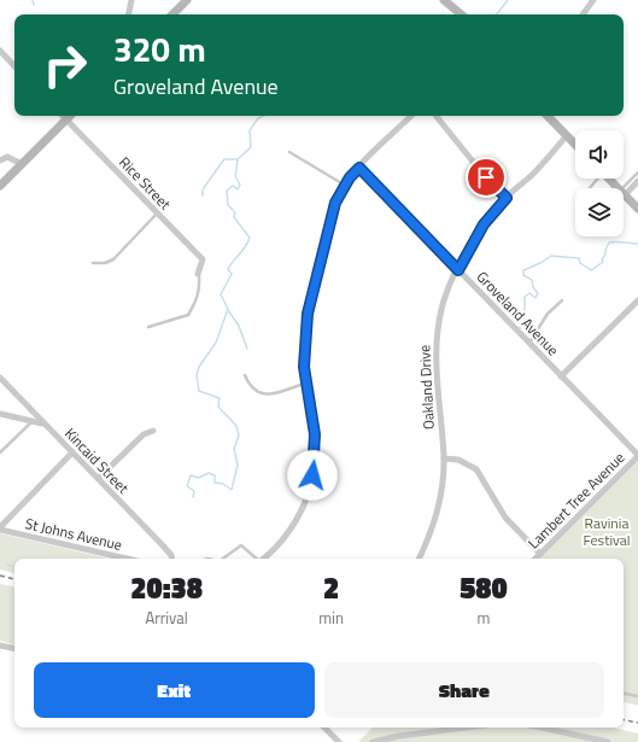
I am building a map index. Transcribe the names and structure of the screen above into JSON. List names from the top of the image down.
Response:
{
  "streets": {
    "street": [
      "Rice Street",
      "Groveland Avenue",
      "Oakland Drive",
      "Kincaid Street",
      "Lambert Tree Avenue",
      "St Johns Avenue"
    ]
  },
  "crossings": [
    ["Groveland Avenue", "Oakland Drive"],
    ["Groveland Avenue", "Lambert Tree Avenue"]
  ],
  "parks": ["Ravinia Festival"],
  "page": {
    "turn": ["320 m", "Groveland Avenue"],
    "eta": [
      "20:38",
      "Arrival",
      "2",
      "min",
      "580",
      "m"
    ],
    "buttons": ["Exit", "Share"]
  }
}
